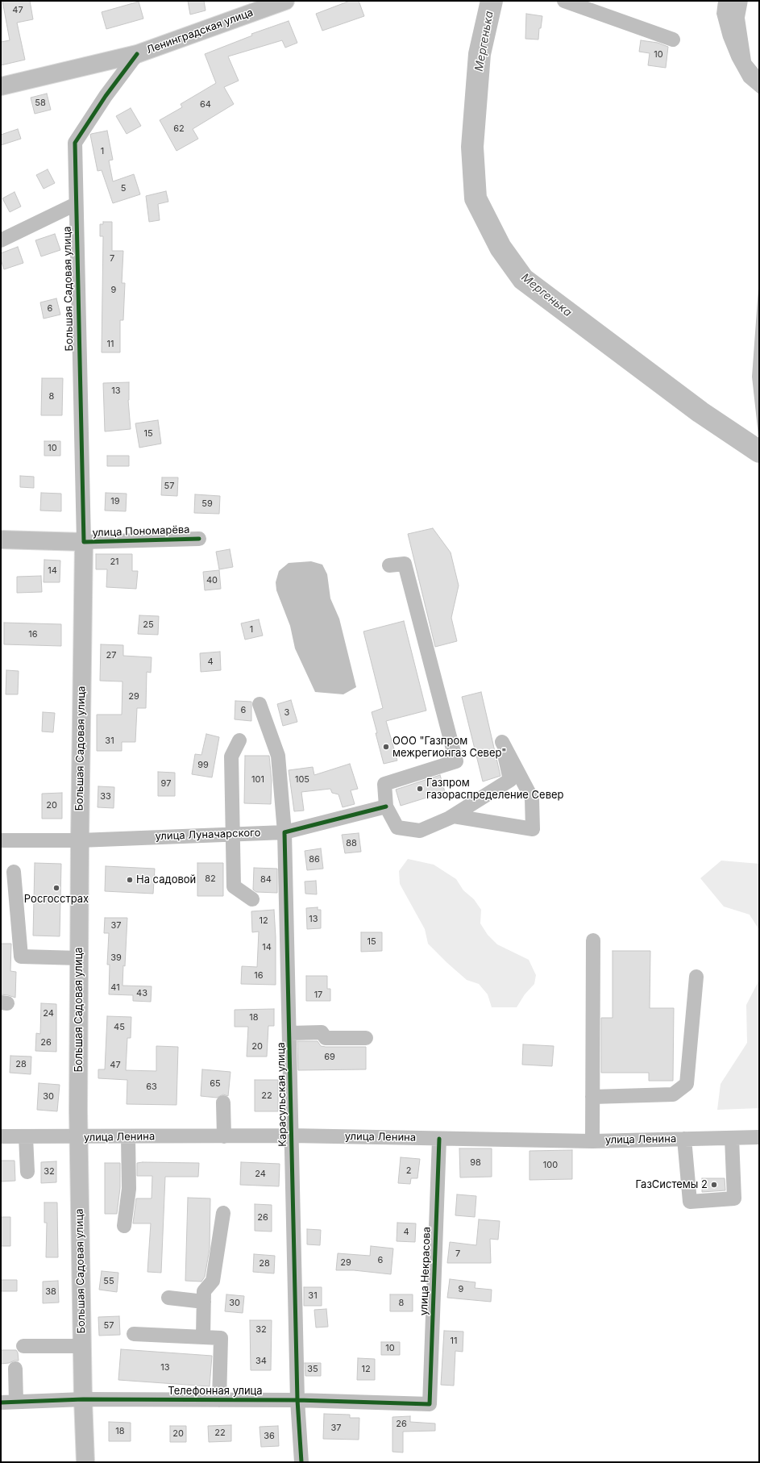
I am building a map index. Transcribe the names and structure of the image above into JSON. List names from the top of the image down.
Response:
{
  "streets": {
    "main road": ["Ленинградская улица", "Большая Садовая улица", "улица Пономарёва"],
    "street": [
      "улица Луначарского",
      "Карасульская улица",
      "улица Ленина",
      "улица Некрасова",
      "Телефонная улица"
    ]
  },
  "crossings": [
    ["Ленинградская улица", "Большая Садовая улица"],
    ["Большая Садовая улица", "улица Пономарёва"],
    ["Большая Садовая улица", "улица Луначарского"],
    ["Большая Садовая улица", "улица Ленина"],
    ["Большая Садовая улица", "Телефонная улица"],
    ["улица Луначарского", "Карасульская улица"],
    ["Карасульская улица", "улица Ленина"],
    ["Карасульская улица", "Телефонная улица"],
    ["улица Ленина", "улица Некрасова"],
    ["улица Некрасова", "Телефонная улица"]
  ],
  "water": ["Мергенька"],
  "places": [
    "ООО \"Газпром межрегионгаз Север\"",
    "Газпром газораспределение Север",
    "На садовой",
    "Росгосстрах",
    "ГазСистемы 2"
  ],
  "house_numbers": [
    "47",
    "10",
    "58",
    "64",
    "62",
    "1",
    "5",
    "7",
    "9",
    "6",
    "11",
    "13",
    "8",
    "15",
    "10",
    "57",
    "19",
    "59",
    "21",
    "14",
    "40",
    "25",
    "1",
    "16",
    "27",
    "4",
    "29",
    "6",
    "3",
    "31",
    "99",
    "101",
    "105",
    "97",
    "33",
    "20",
    "88",
    "86",
    "82",
    "84",
    "13",
    "12",
    "37",
    "15",
    "14",
    "39",
    "16",
    "41",
    "43",
    "17",
    "24",
    "18",
    "45",
    "26",
    "20",
    "69",
    "28",
    "47",
    "65",
    "63",
    "22",
    "30",
    "98",
    "100",
    "2",
    "32",
    "24",
    "26",
    "4",
    "7",
    "6",
    "29",
    "28",
    "55",
    "9",
    "38",
    "31",
    "30",
    "8",
    "57",
    "32",
    "11",
    "10",
    "34",
    "13",
    "35",
    "12",
    "26",
    "37",
    "18",
    "22",
    "20",
    "36"
  ]
}
